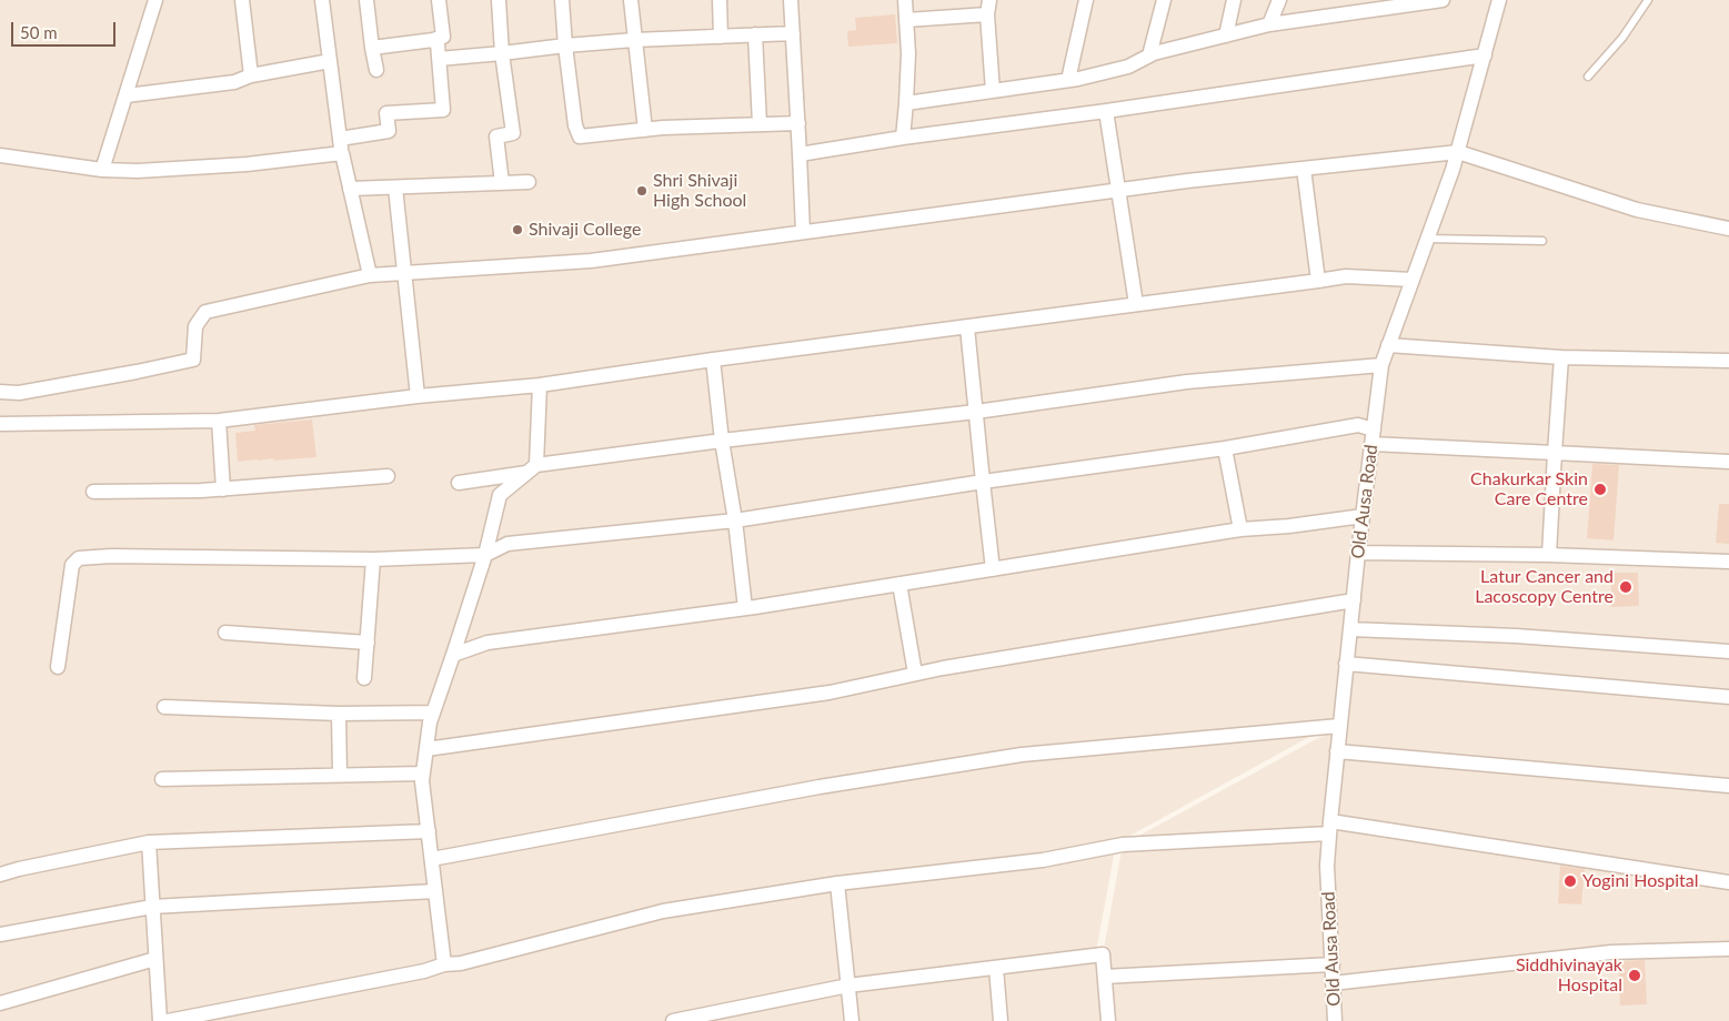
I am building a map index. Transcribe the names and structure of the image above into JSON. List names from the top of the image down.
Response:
{
  "streets": {
    "street": ["Old Ausa Road"]
  },
  "places": [
    "Shri Shivaji High School",
    "Shivaji College",
    "Chakurkar Skin Care Centre",
    "Latur Cancer and Lacoscopy Centre",
    "Yogini Hospital",
    "Siddhivinayak Hospital"
  ],
  "scale_bar": "50 m"
}
